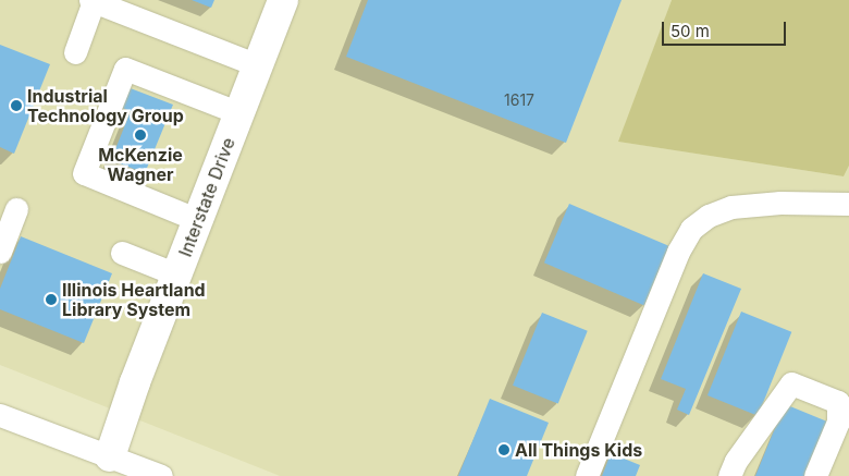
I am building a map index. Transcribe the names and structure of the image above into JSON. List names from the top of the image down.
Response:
{
  "streets": {
    "main road": ["Interstate Drive"]
  },
  "places": [
    "Industrial Technology Group",
    "McKenzie Wagner",
    "Illinois Heartland Library System",
    "All Things Kids"
  ],
  "house_numbers": ["1617"],
  "scale_bar": "50 m"
}
